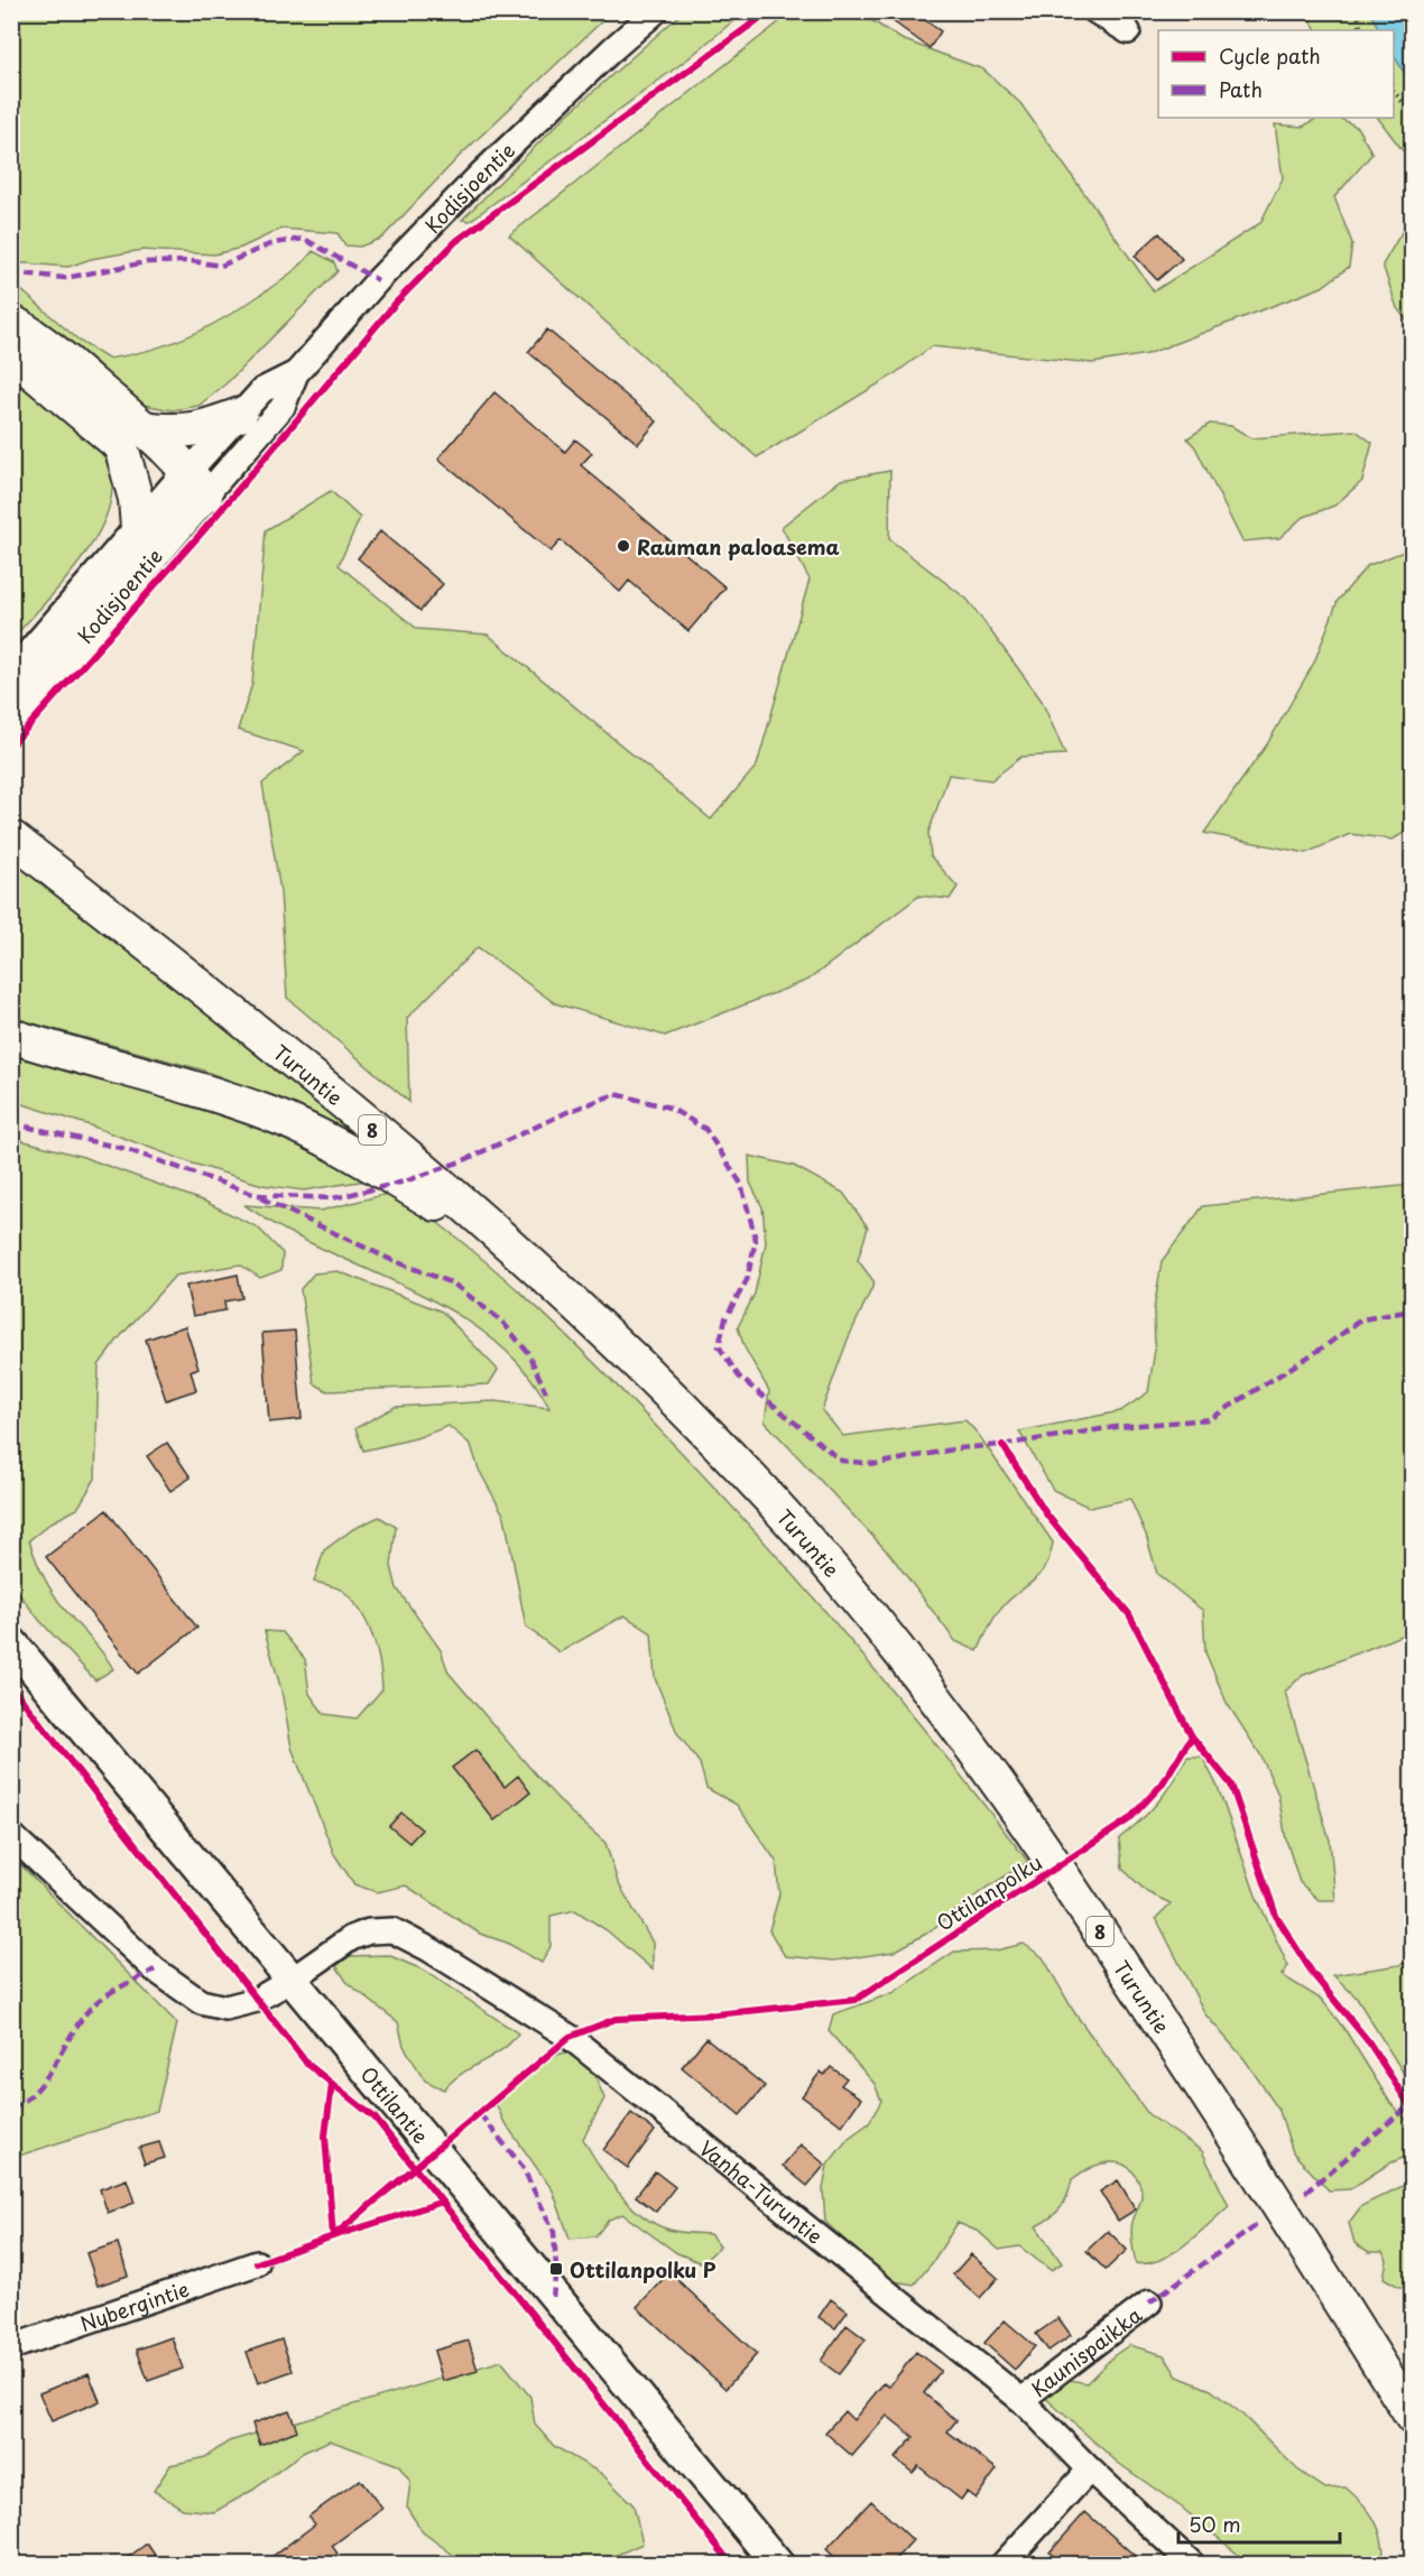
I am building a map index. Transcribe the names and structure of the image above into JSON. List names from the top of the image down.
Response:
{
  "streets": {
    "highway": ["Turuntie", "8"],
    "main road": ["Kodisjoentie", "Ottilantie"],
    "street": ["Vanha-Turuntie", "Nybergintie", "Kaunispaikka"],
    "cycle path": ["Ottilanpolku"]
  },
  "crossings": [
    ["Ottilantie", "Vanha-Turuntie"],
    ["Vanha-Turuntie", "Kaunispaikka"]
  ],
  "places": {
    "other": ["Rauman paloasema"],
    "transit": ["Ottilanpolku P"]
  },
  "legend": ["Cycle path", "Path"],
  "scale_bar": "50 m"
}
